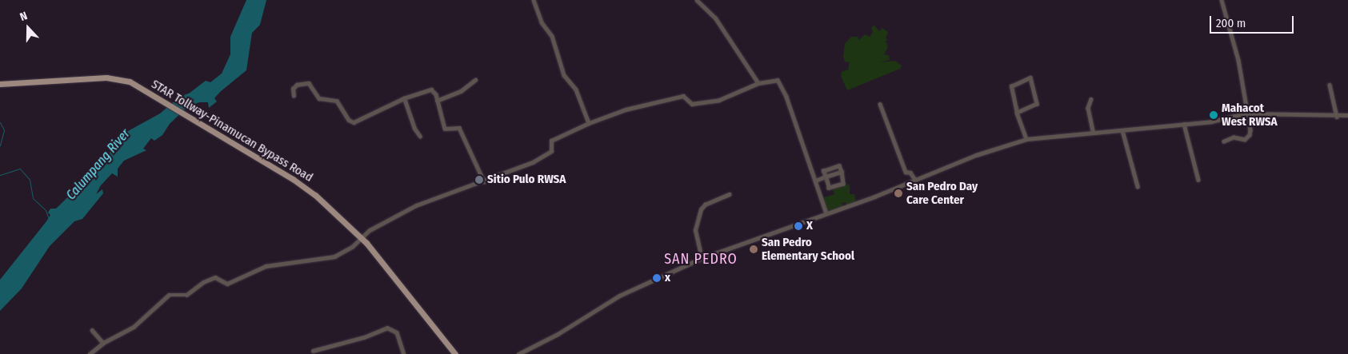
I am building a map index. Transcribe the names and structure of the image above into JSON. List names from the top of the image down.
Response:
{
  "streets": {
    "main road": ["STAR Tollway-Pinamucan Bypass Road"]
  },
  "districts": ["SAN PEDRO"],
  "water": ["Calumpang River"],
  "places": [
    "Mahacot West RWSA",
    "Sitio Pulo RWSA",
    "San Pedro Day Care Center",
    "X",
    "San Pedro Elementary School",
    "x"
  ],
  "scale_bar": "200 m",
  "north": "top"
}
